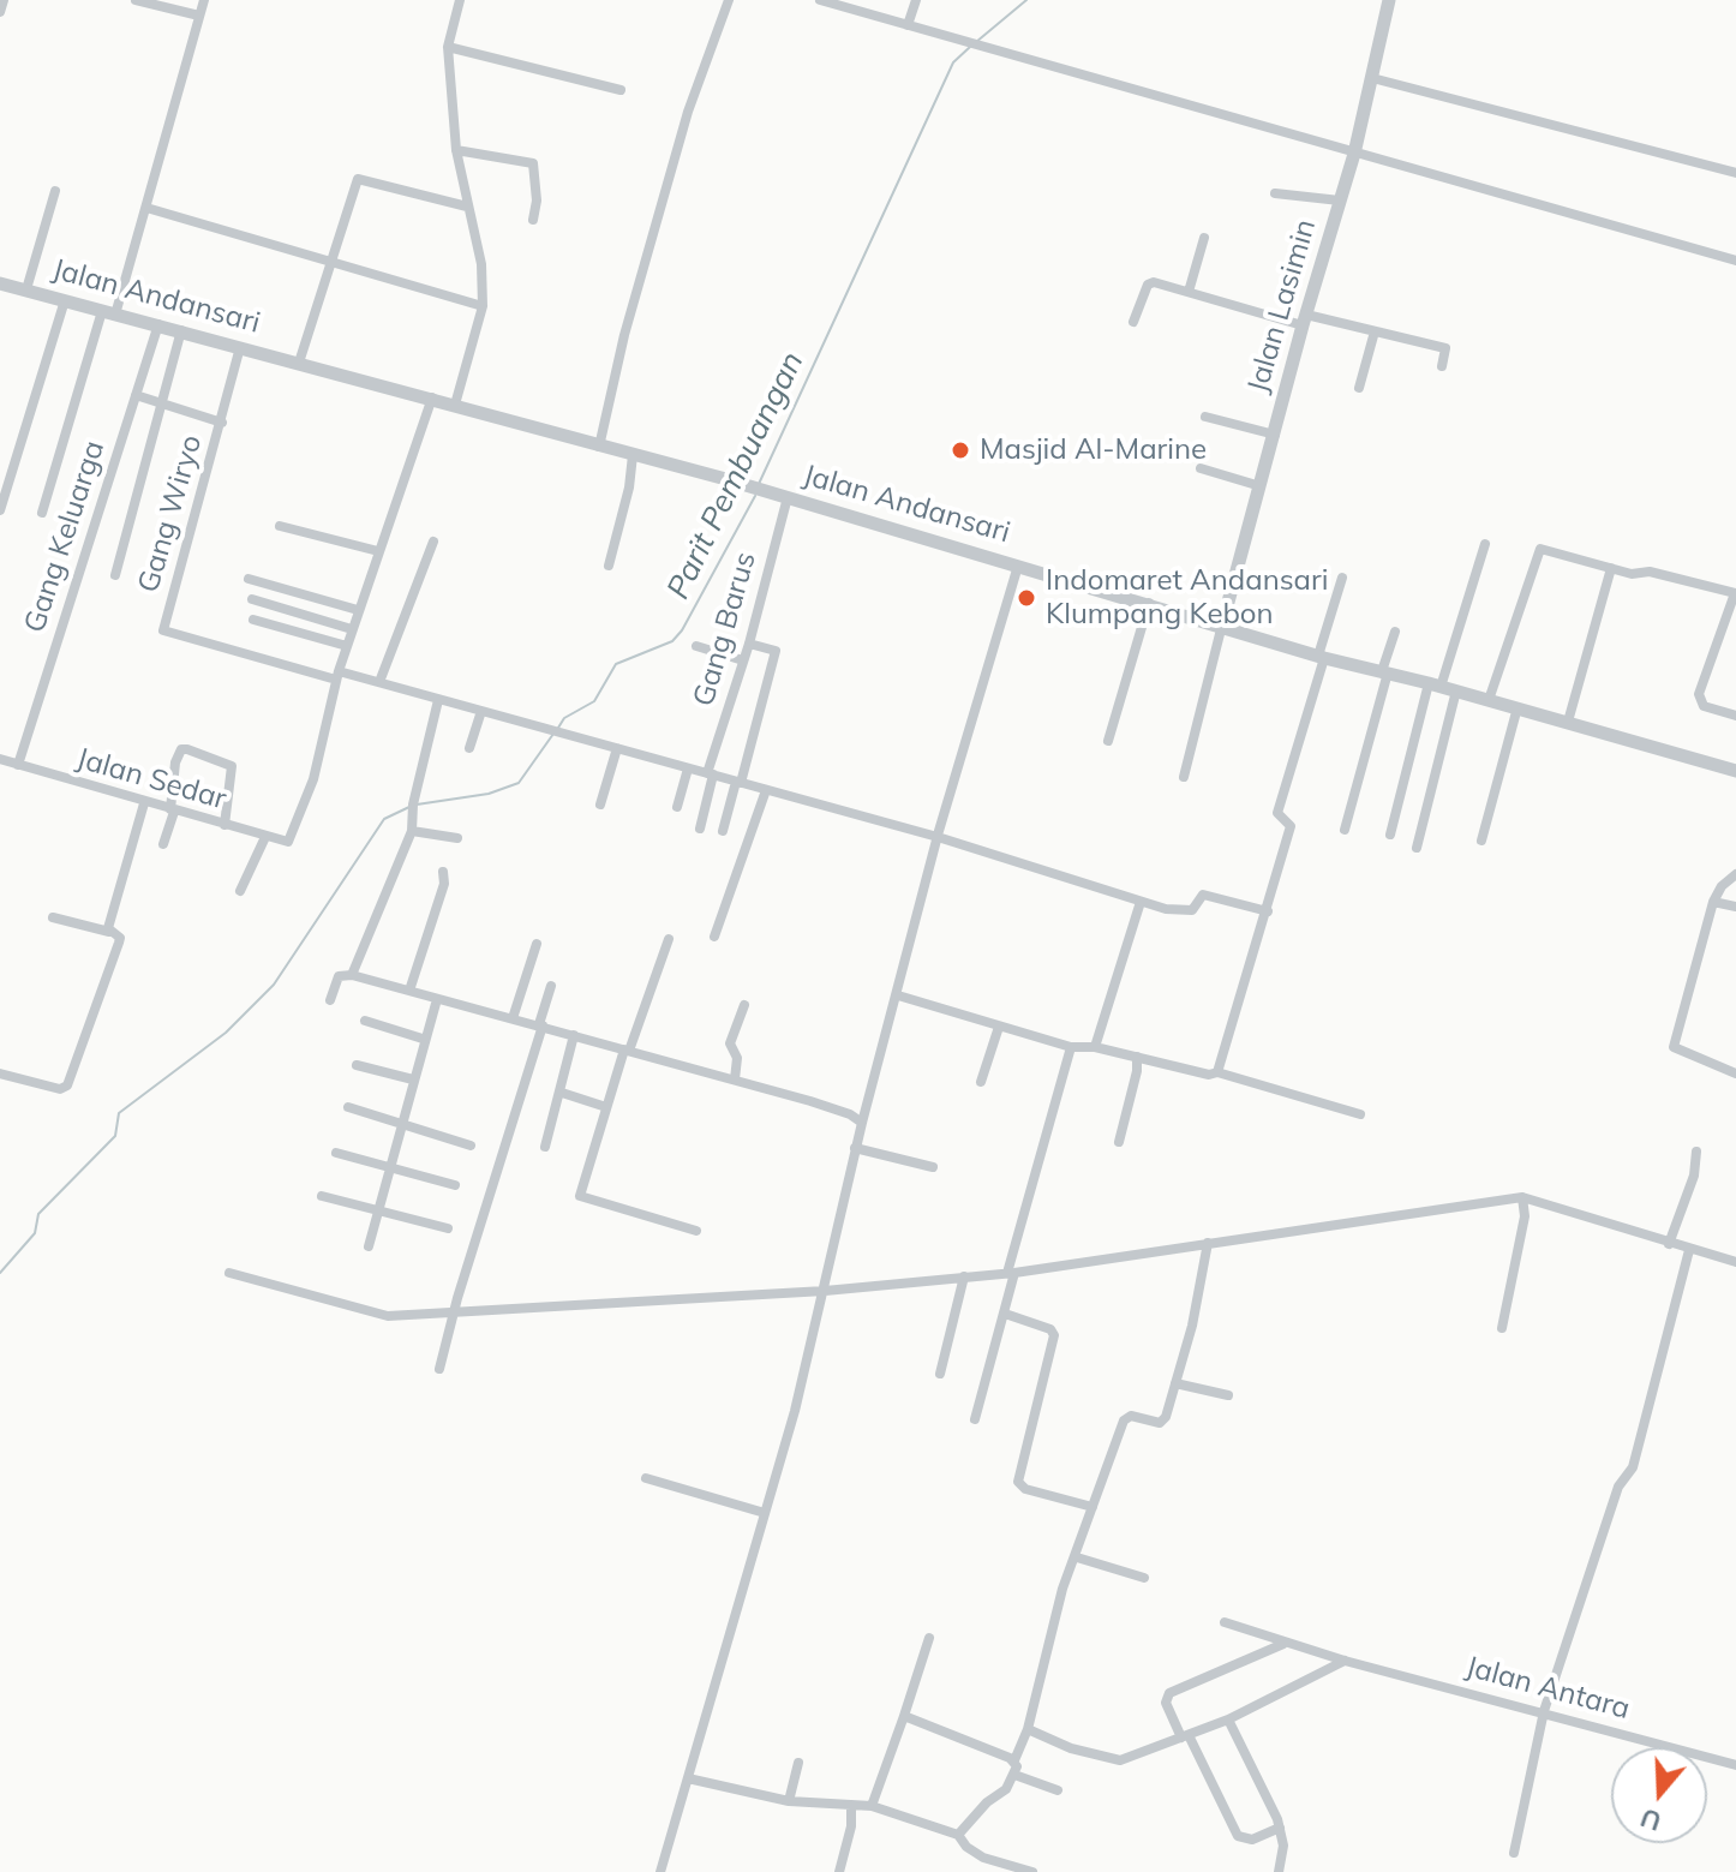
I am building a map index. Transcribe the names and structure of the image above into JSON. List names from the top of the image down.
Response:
{
  "streets": {
    "street": [
      "Jalan Andansari",
      "Jalan Lasimin",
      "Gang Wiryo",
      "Gang Keluarga",
      "Gang Barus",
      "Jalan Sedar",
      "Jalan Antara"
    ]
  },
  "crossings": [
    ["Jalan Andansari", "Jalan Lasimin"],
    ["Jalan Andansari", "Gang Wiryo"],
    ["Jalan Andansari", "Gang Keluarga"],
    ["Jalan Andansari", "Gang Barus"],
    ["Gang Wiryo", "Jalan Sedar"],
    ["Gang Keluarga", "Jalan Sedar"]
  ],
  "water": ["Parit Pembuangan"],
  "places": ["Masjid Al-Marine", "Indomaret Andansari Klumpang Kebon"],
  "north": "bottom"
}
